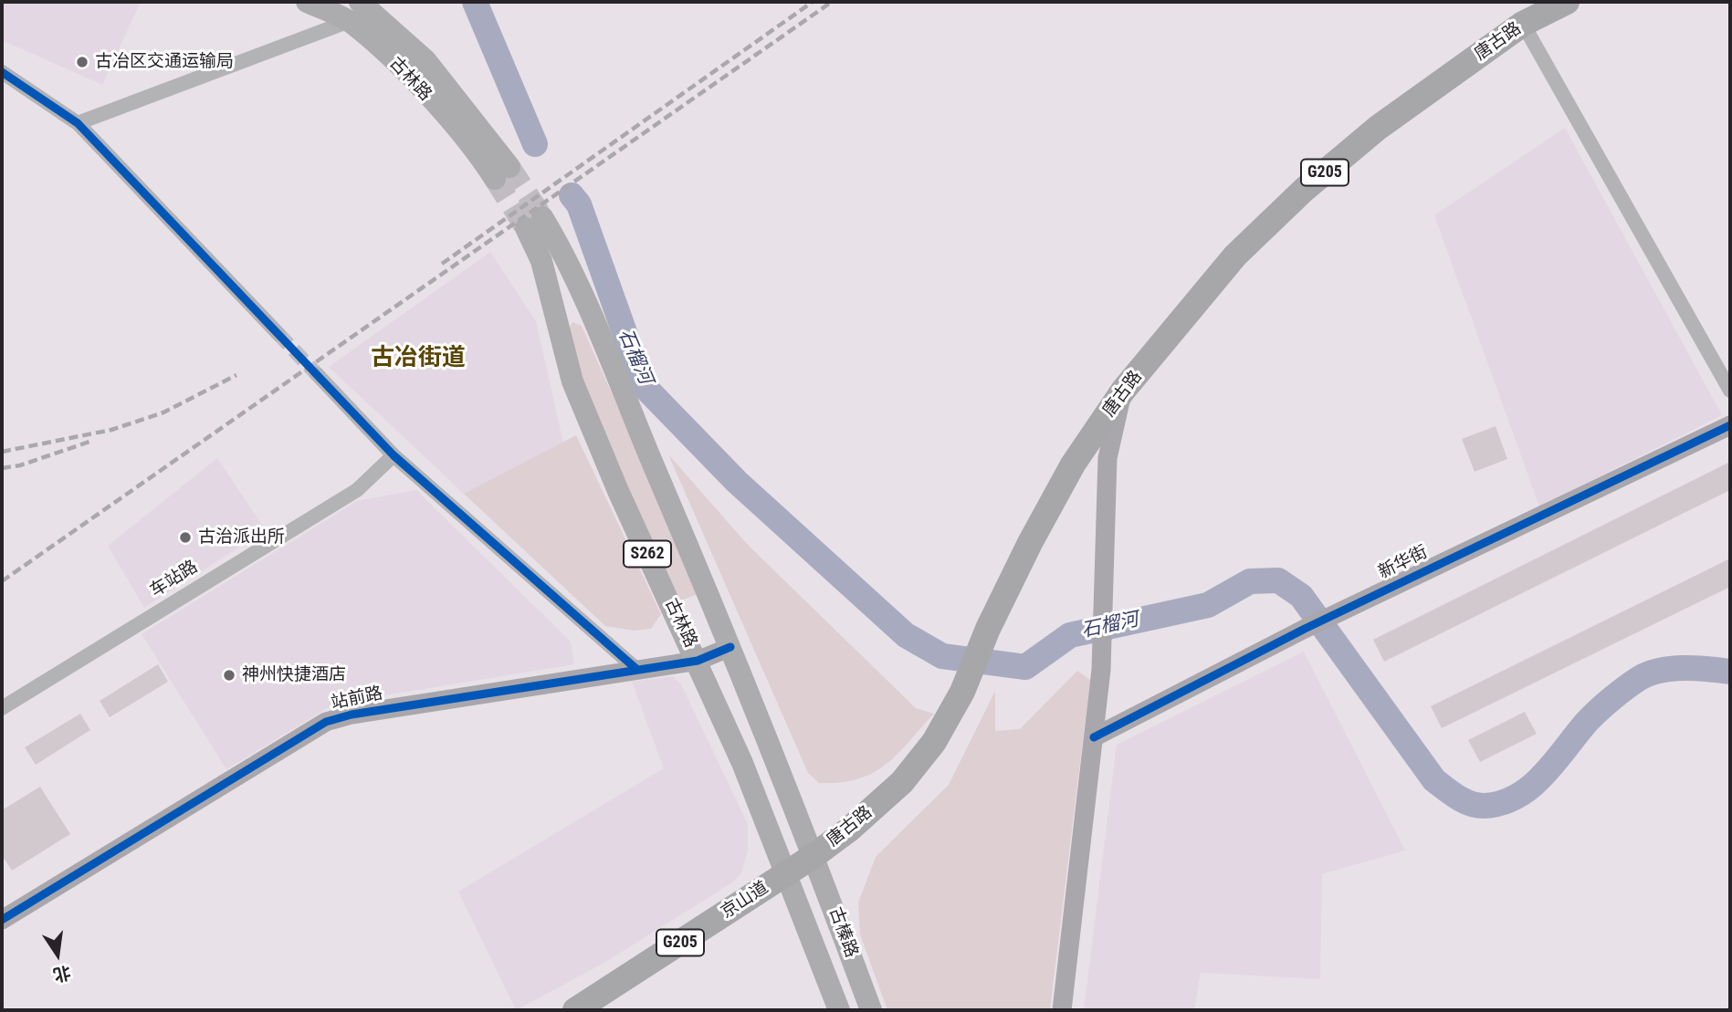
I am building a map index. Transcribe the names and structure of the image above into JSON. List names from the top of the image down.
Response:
{
  "streets": {
    "highway": ["唐古路", "G205", "京山道"],
    "main road": ["古林路", "S262", "古榛路"],
    "street": ["新华街", "车站路", "站前路"]
  },
  "crossings": [
    ["唐古路", "古林路"],
    ["唐古路", "京山道"],
    ["唐古路", "古榛路"],
    ["古林路", "站前路"],
    ["古林路", "京山道"],
    ["古林路", "古榛路"],
    ["京山道", "古榛路"]
  ],
  "districts": ["古冶街道"],
  "water": ["石榴河"],
  "places": ["古冶区交通运输局", "古治派出所", "神州快捷酒店"],
  "north": "bottom"
}
